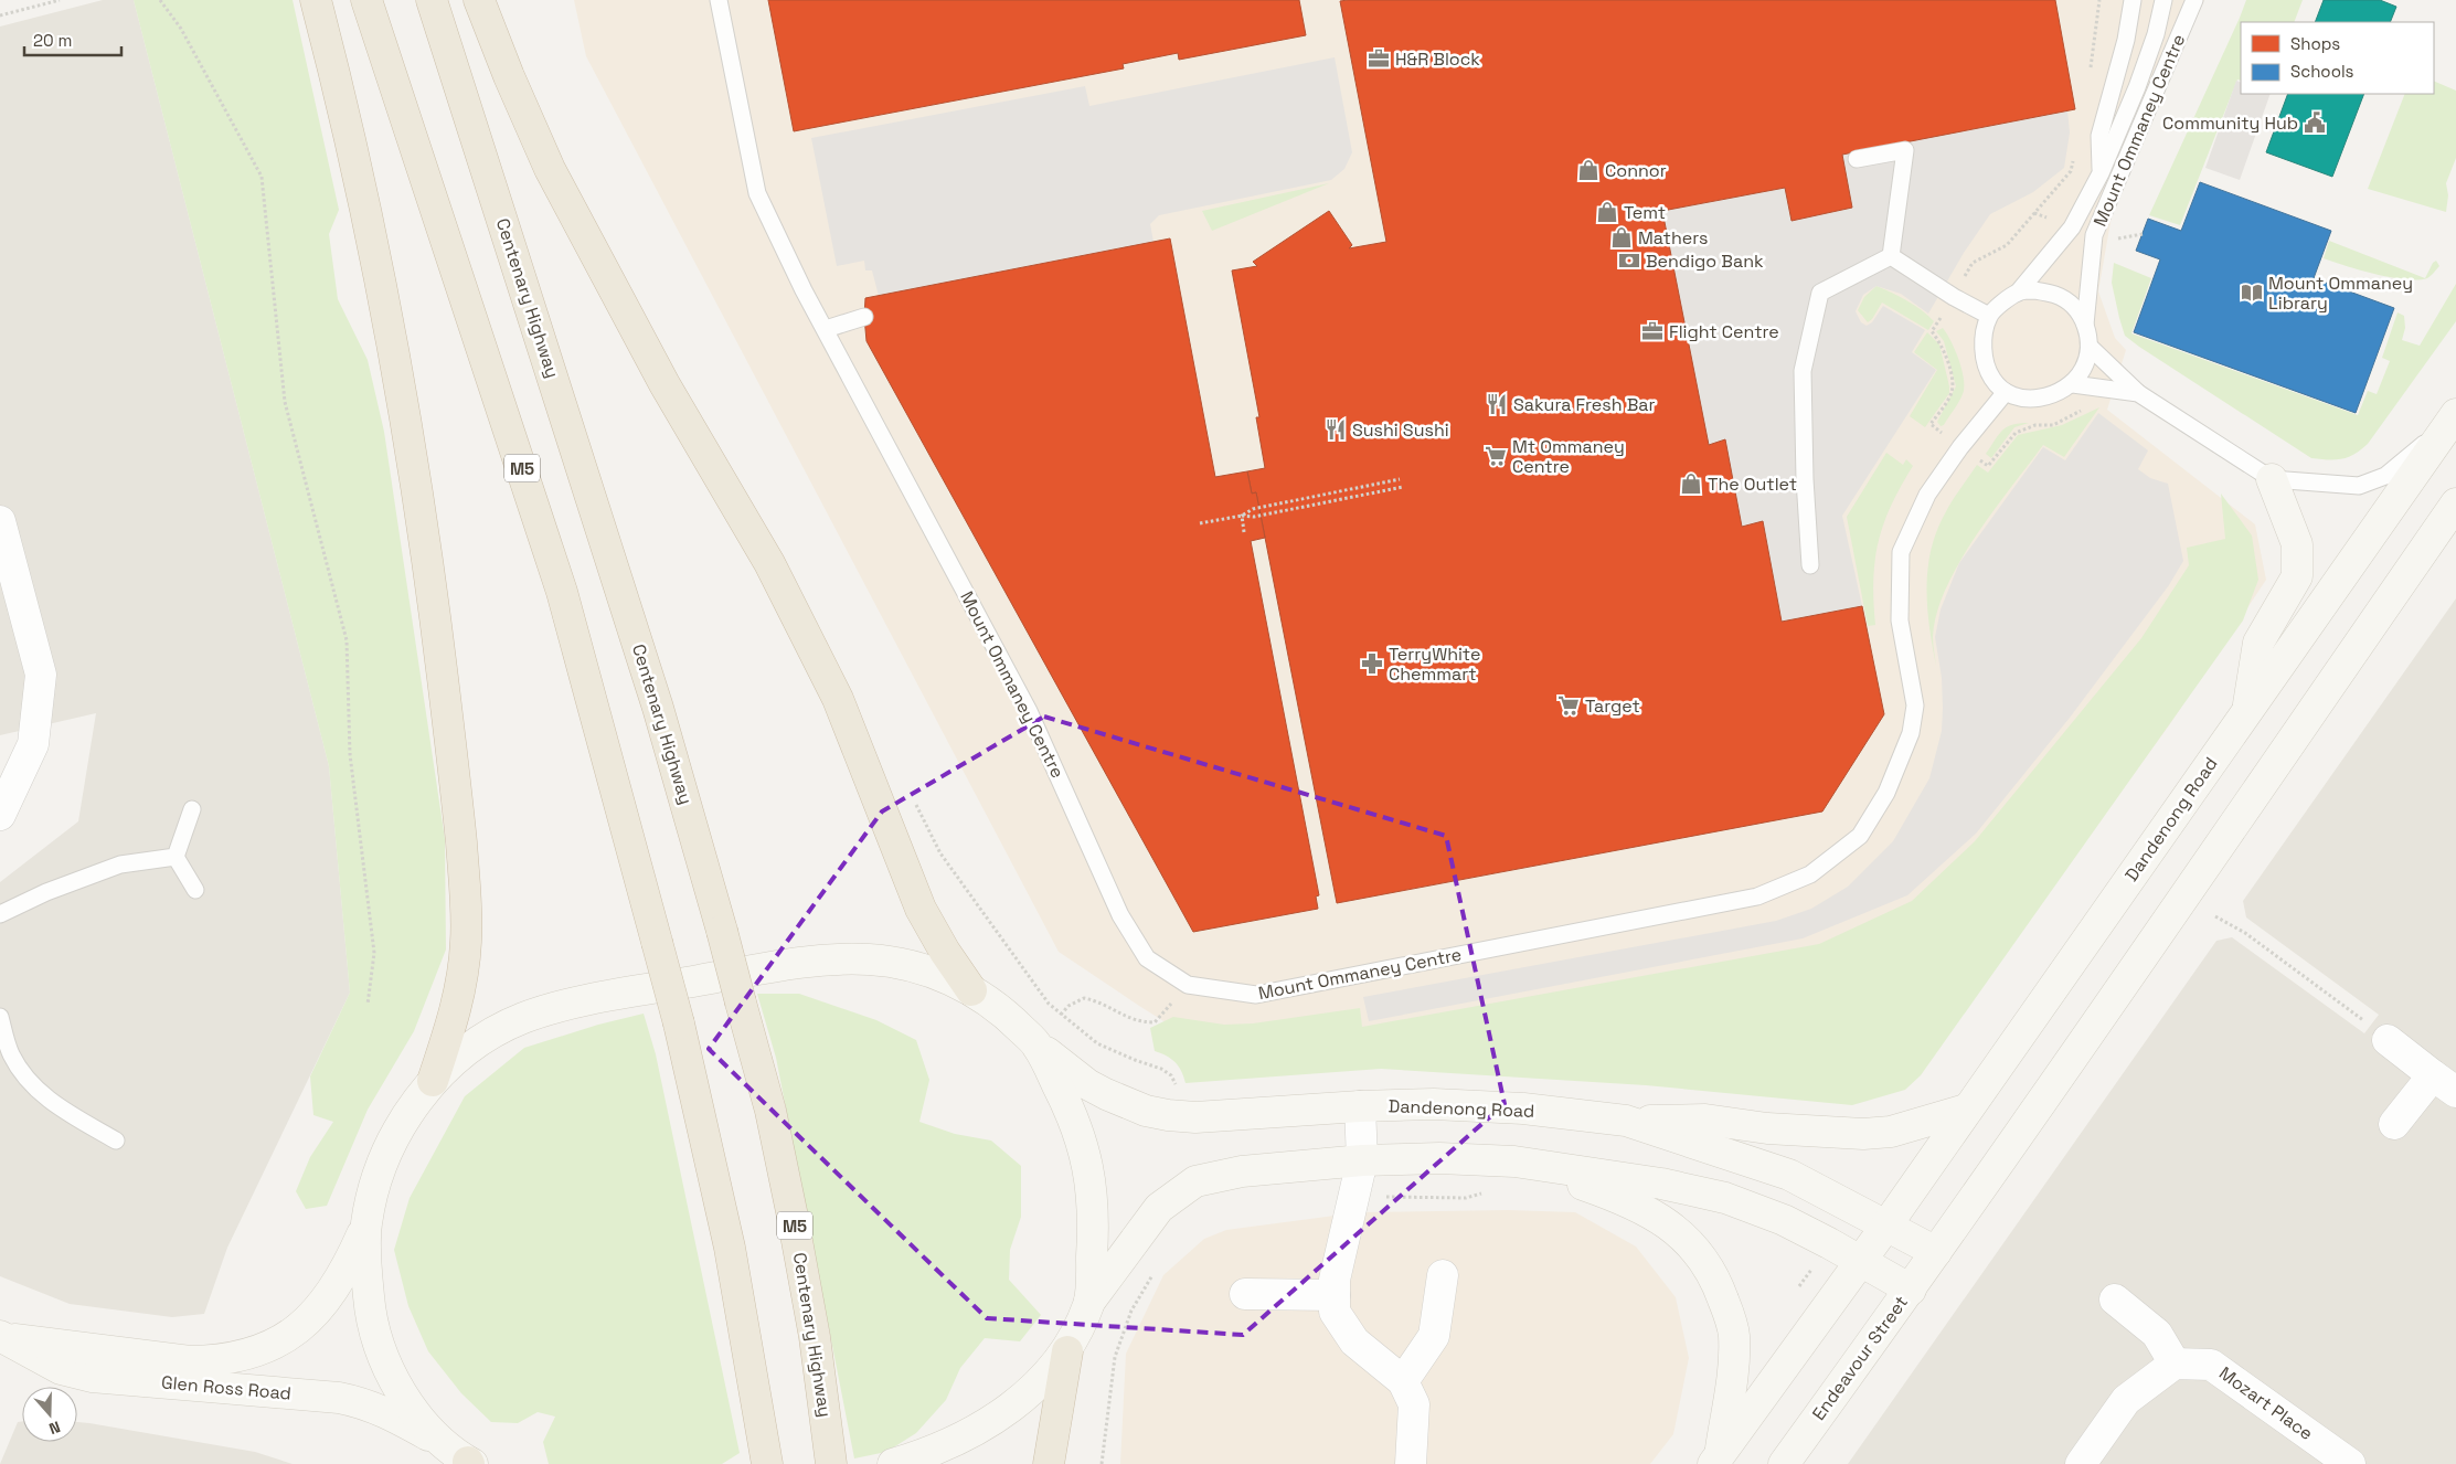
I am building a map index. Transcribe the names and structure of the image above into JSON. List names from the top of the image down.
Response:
{
  "streets": {
    "highway": ["Centenary Highway", "M5"],
    "main road": ["Dandenong Road", "Endeavour Street", "Glen Ross Road"],
    "street": ["Mozart Place"],
    "lane": ["Mount Ommaney Centre"]
  },
  "crossings": [
    ["Dandenong Road", "Endeavour Street"],
    ["Dandenong Road", "Glen Ross Road"]
  ],
  "places": {
    "office": ["H&R Block", "Flight Centre"],
    "public building": ["Community Hub"],
    "shop": [
      "Connor",
      "Temt",
      "Mathers",
      "The Outlet"
    ],
    "bank": ["Bendigo Bank"],
    "library": ["Mount Ommaney Library"],
    "restaurant": ["Sakura Fresh Bar", "Sushi Sushi"],
    "supermarket": ["Mt Ommaney Centre", "Target"],
    "pharmacy": ["TerryWhite Chemmart"]
  },
  "legend": ["Shops", "Schools"],
  "scale_bar": "20 m",
  "north": "bottom"
}
